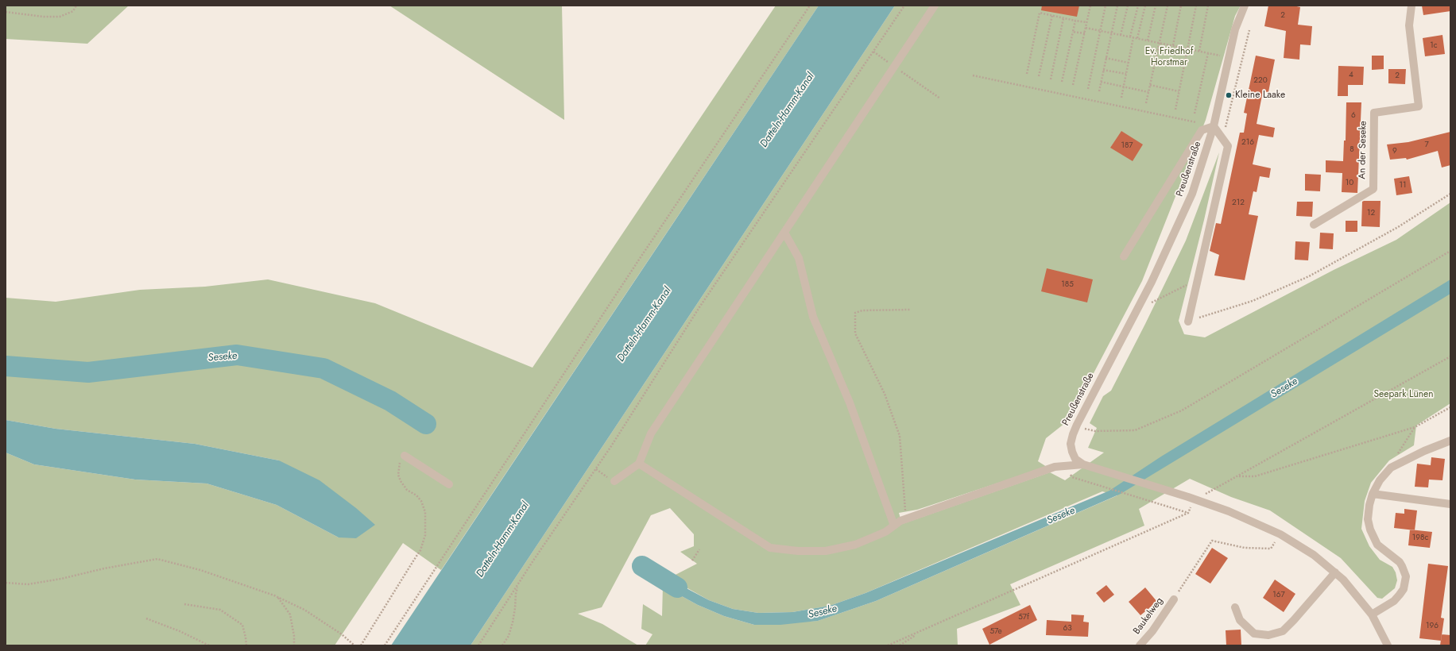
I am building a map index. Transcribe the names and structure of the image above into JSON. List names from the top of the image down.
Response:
{
  "streets": {
    "street": ["An der Seseke", "Preußenstraße", "Baukelweg"]
  },
  "water": ["Datteln-Hamm-Kanal", "Seseke"],
  "parks": ["Ev. Friedhof Horstmar", "Seepark Lünen"],
  "places": ["Kleine Laake"],
  "house_numbers": [
    "2",
    "1c",
    "4",
    "2",
    "220",
    "6",
    "216",
    "7",
    "187",
    "8",
    "9",
    "10",
    "11",
    "212",
    "12",
    "185",
    "198c",
    "167",
    "57f",
    "196",
    "63",
    "57e"
  ]
}
